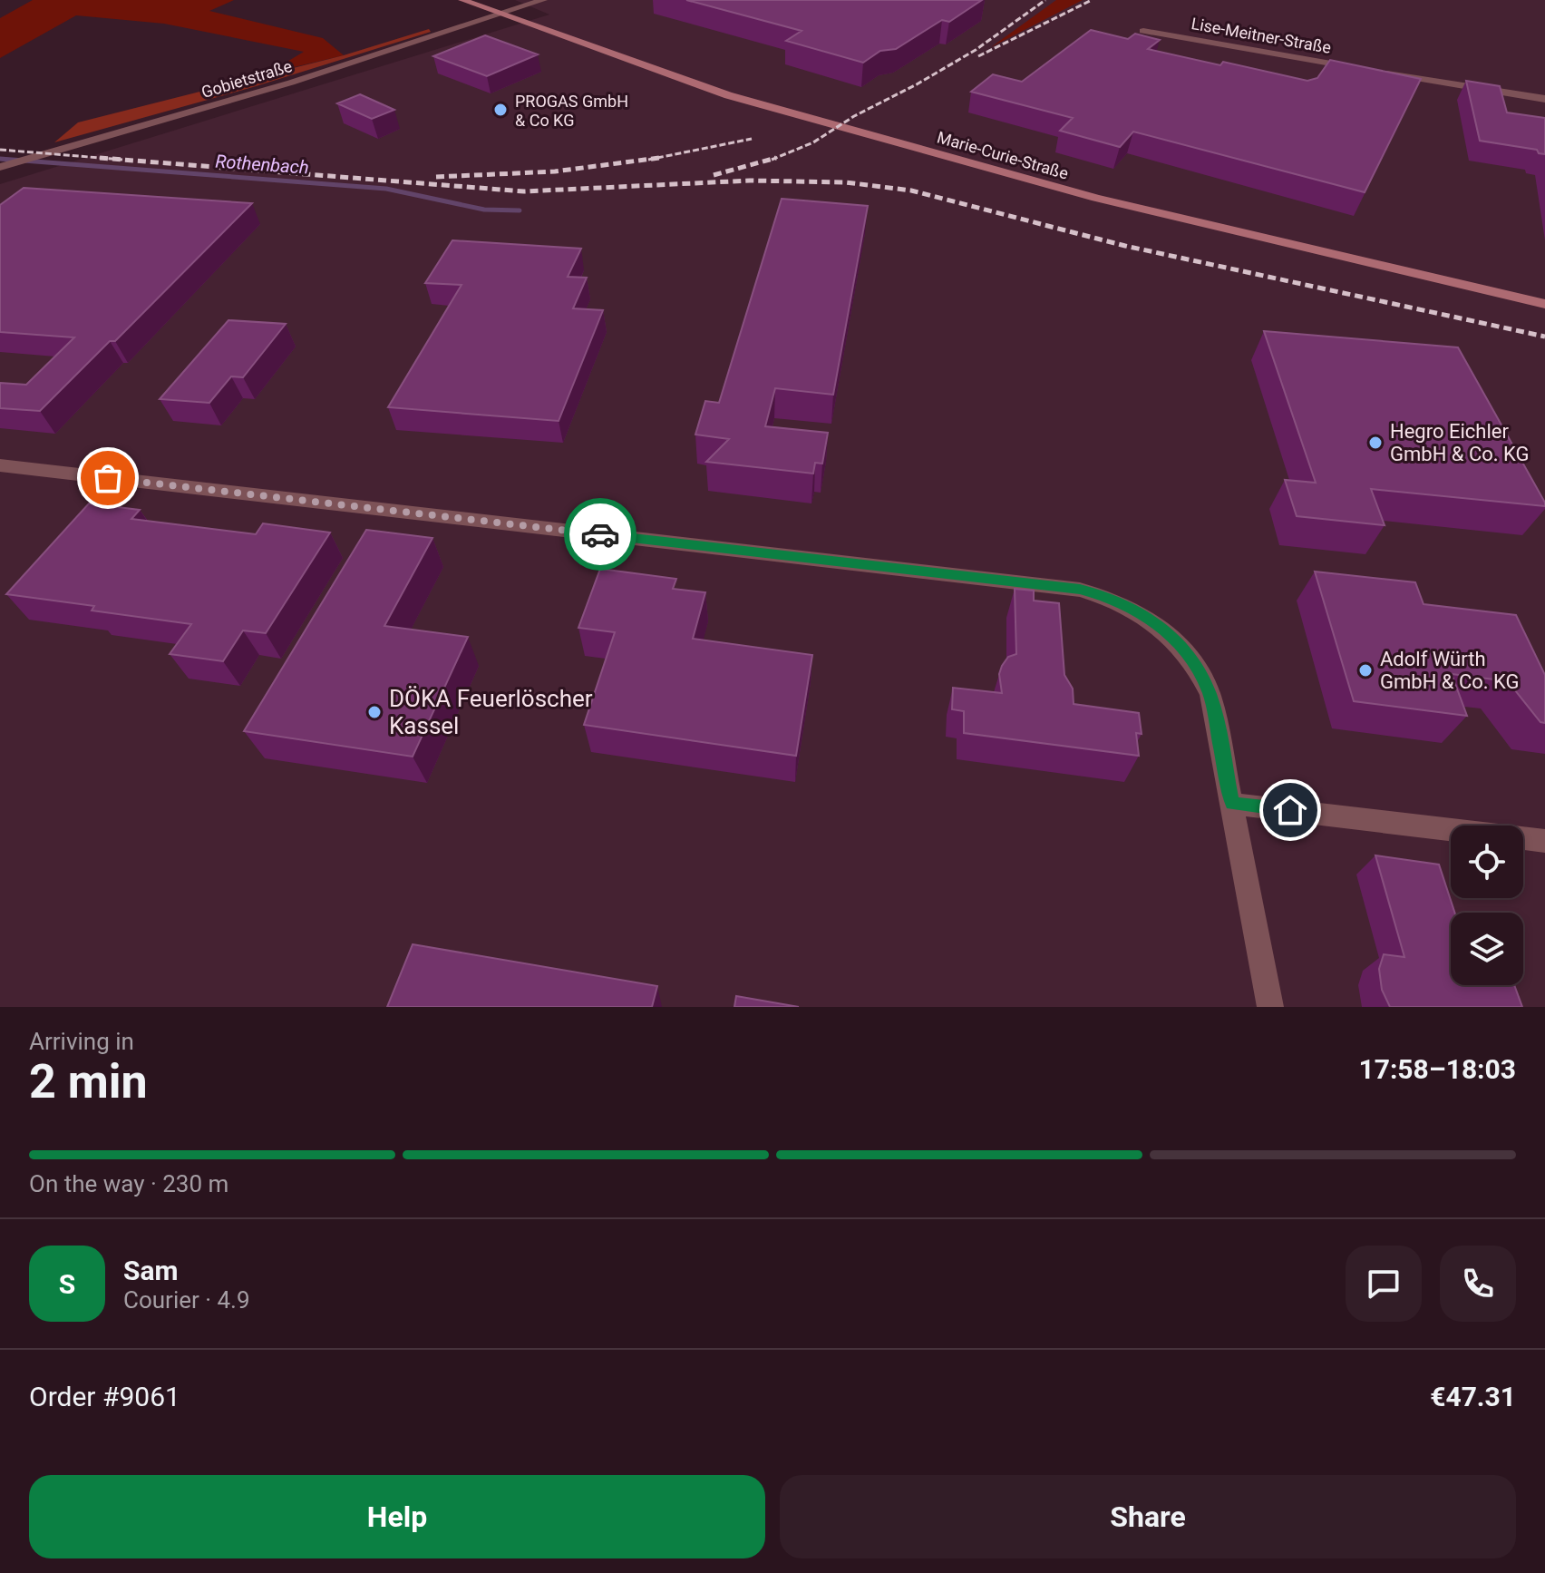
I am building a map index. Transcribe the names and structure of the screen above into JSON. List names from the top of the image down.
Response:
{
  "streets": {
    "main road": ["Marie-Curie-Straße"],
    "street": ["Lise-Meitner-Straße", "Gobietstraße"]
  },
  "crossings": [
    ["Gobietstraße", "Marie-Curie-Straße"]
  ],
  "water": ["Rothenbach"],
  "places": [
    "PROGAS GmbH & Co KG",
    "Hegro Eichler GmbH & Co. KG",
    "Adolf Würth GmbH & Co. KG",
    "DÖKA Feuerlöscher Kassel"
  ],
  "page": {
    "heading": ["2 min", "Arriving in", "17:58–18:03"],
    "panel": [
      "Sam",
      "Courier · 4.9",
      "Order #9061",
      "€47.31"
    ],
    "bar": "On the way · 230 m",
    "round": "S",
    "buttons": ["Help", "Share"]
  }
}
